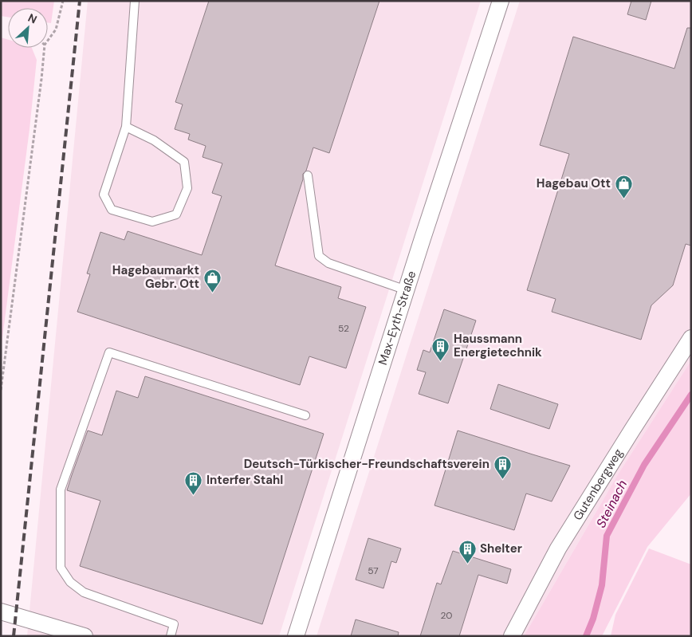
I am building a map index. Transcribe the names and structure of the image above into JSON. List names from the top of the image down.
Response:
{
  "streets": {
    "street": ["Max-Eyth-Straße", "Gutenbergweg"]
  },
  "water": ["Steinach"],
  "places": {
    "shop": ["Hagebau Ott", "Hagebaumarkt Gebr. Ott"],
    "building": [
      "Haussmann Energietechnik",
      "Deutsch-Türkischer-Freundschaftsverein",
      "Interfer Stahl",
      "Shelter"
    ]
  },
  "house_numbers": ["52", "57", "20"],
  "north": "top right"
}
